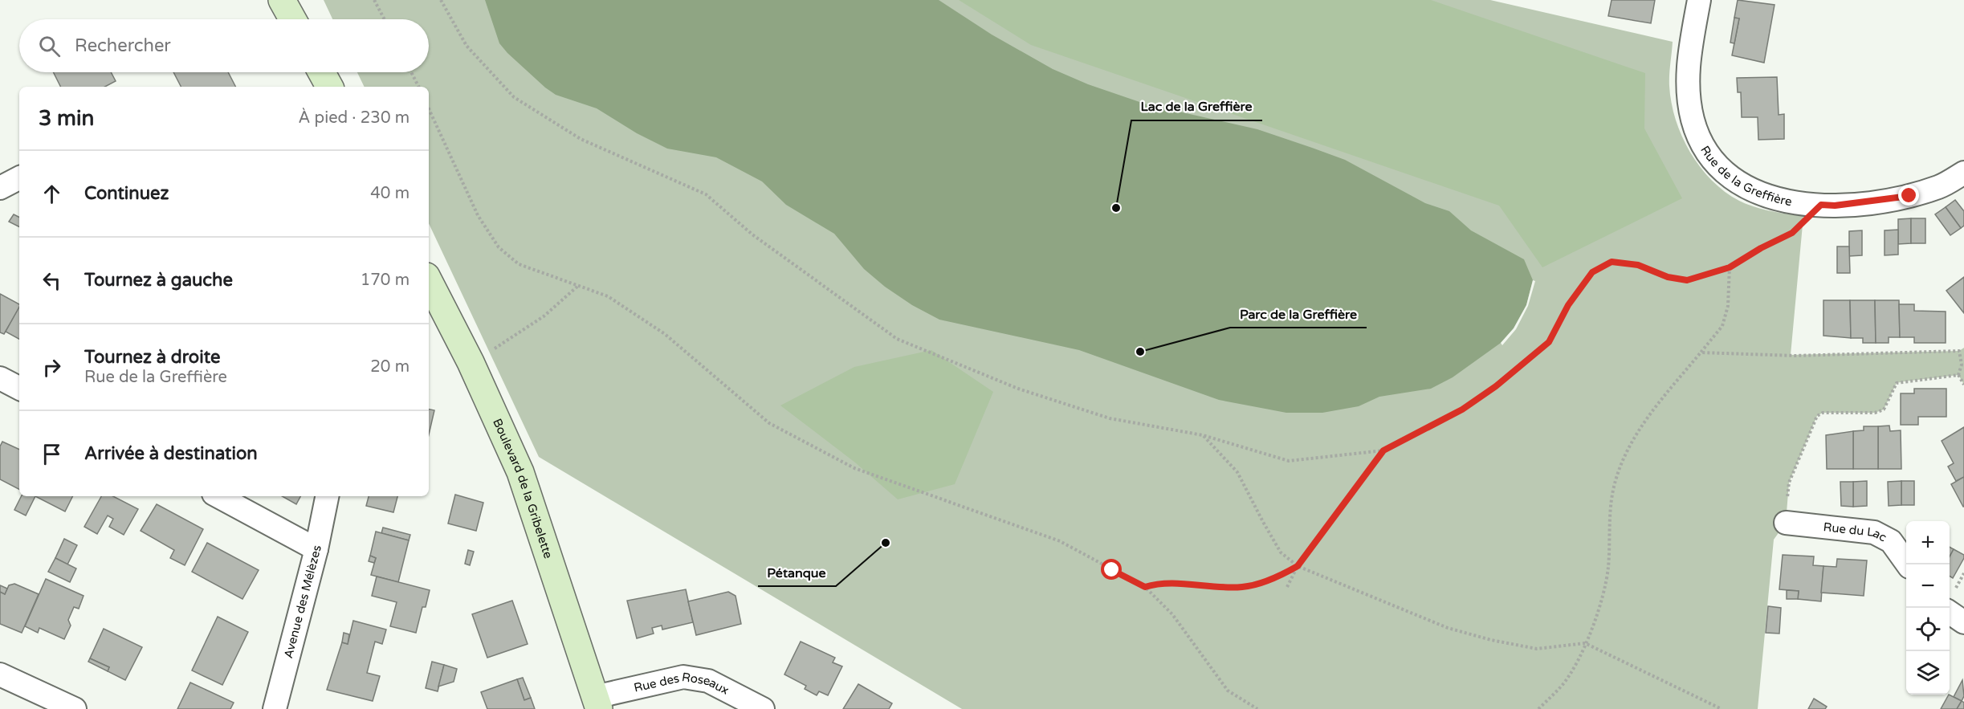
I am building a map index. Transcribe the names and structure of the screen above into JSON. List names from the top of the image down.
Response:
{
  "streets": {
    "main road": ["Boulevard de la Gribelette"],
    "street": [
      "Rue de la Greffière",
      "Rue du Lac",
      "Avenue des Mélèzes",
      "Rue des Roseaux"
    ]
  },
  "crossings": [
    ["Boulevard de la Gribelette", "Rue des Roseaux"]
  ],
  "places": ["Lac de la Greffière", "Parc de la Greffière", "Pétanque"],
  "page": {
    "search": "Rechercher",
    "heading": ["3 min", "À pied · 230 m"],
    "list": [
      ["Continuez", "40 m"],
      ["Tournez à gauche", "170 m"],
      ["Tournez à droite", "Rue de la Greffière", "20 m"],
      "Arrivée à destination"
    ],
    "map_buttons": ["+", "−"]
  }
}
